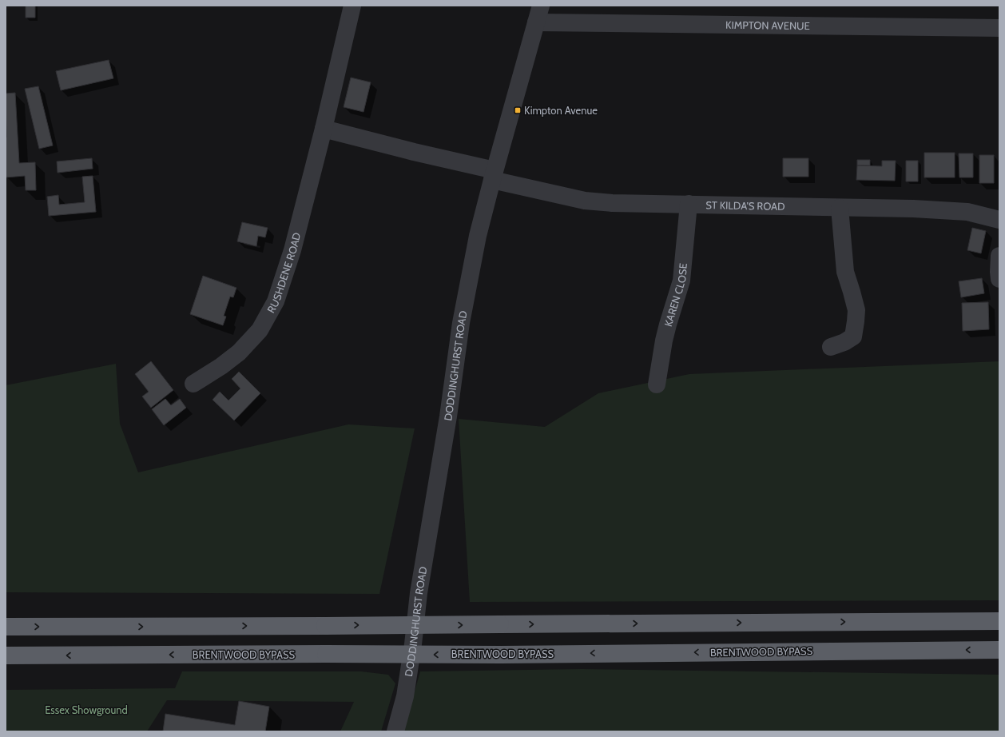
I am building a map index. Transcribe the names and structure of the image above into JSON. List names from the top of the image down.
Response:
{
  "streets": {
    "highway": ["BRENTWOOD BYPASS"],
    "street": [
      "KIMPTON AVENUE",
      "ST KILDA'S ROAD",
      "RUSHDENE ROAD",
      "KAREN CLOSE",
      "DODDINGHURST ROAD"
    ]
  },
  "crossings": [
    ["KIMPTON AVENUE", "DODDINGHURST ROAD"],
    ["ST KILDA'S ROAD", "KAREN CLOSE"],
    ["ST KILDA'S ROAD", "DODDINGHURST ROAD"]
  ],
  "parks": ["Essex Showground"],
  "places": {
    "transit": ["Kimpton Avenue"]
  }
}
